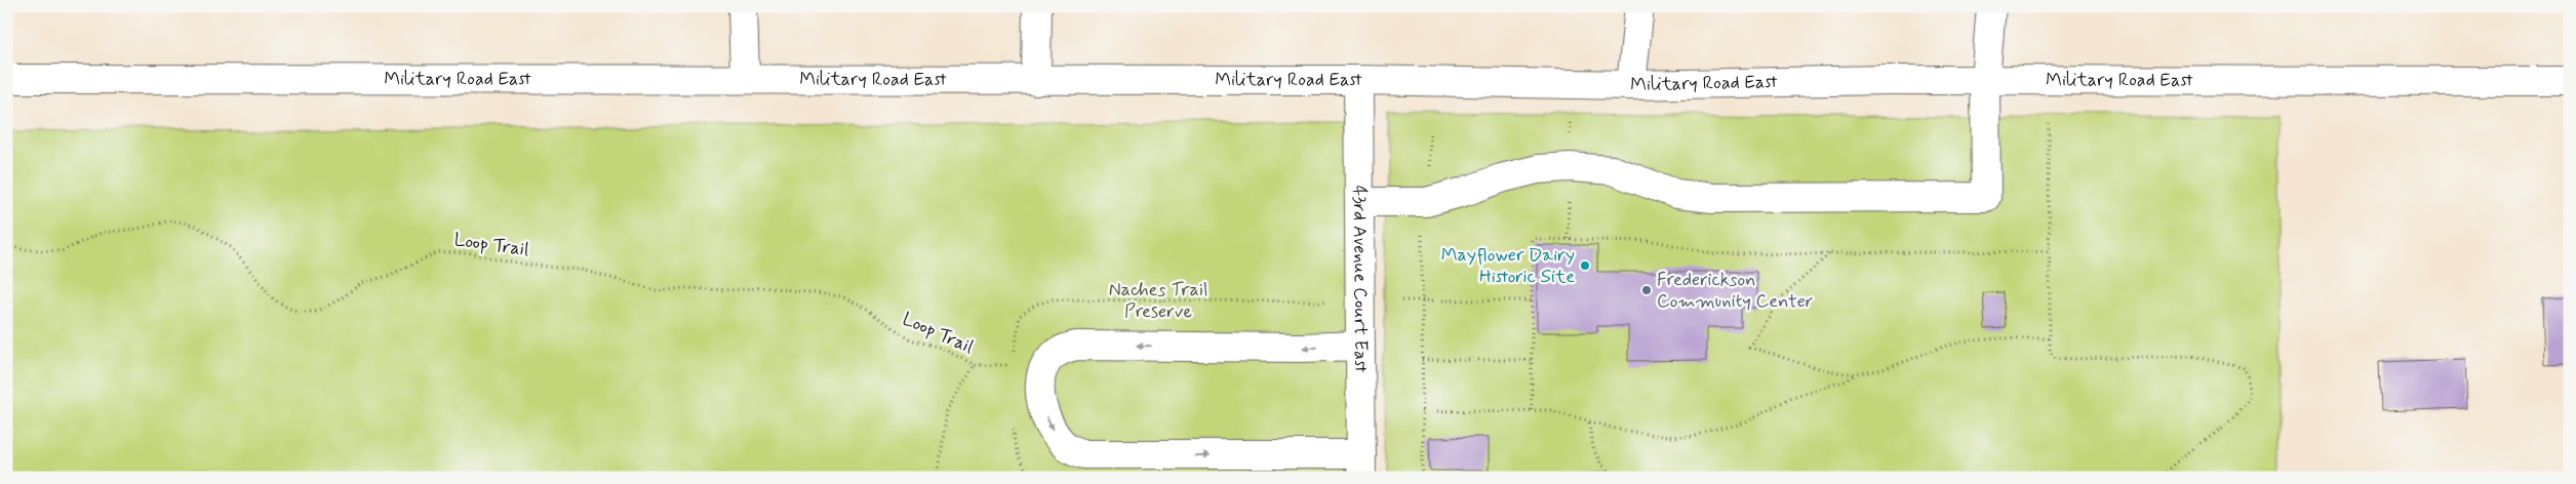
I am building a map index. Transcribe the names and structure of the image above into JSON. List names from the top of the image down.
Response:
{
  "streets": {
    "street": ["Military Road East", "43rd Avenue Court East"],
    "path": ["Loop Trail"]
  },
  "crossings": [
    ["Military Road East", "43rd Avenue Court East"]
  ],
  "parks": ["Naches Trail Preserve"],
  "places": ["Mayflower Dairy Historic Site", "Frederickson Community Center"]
}
